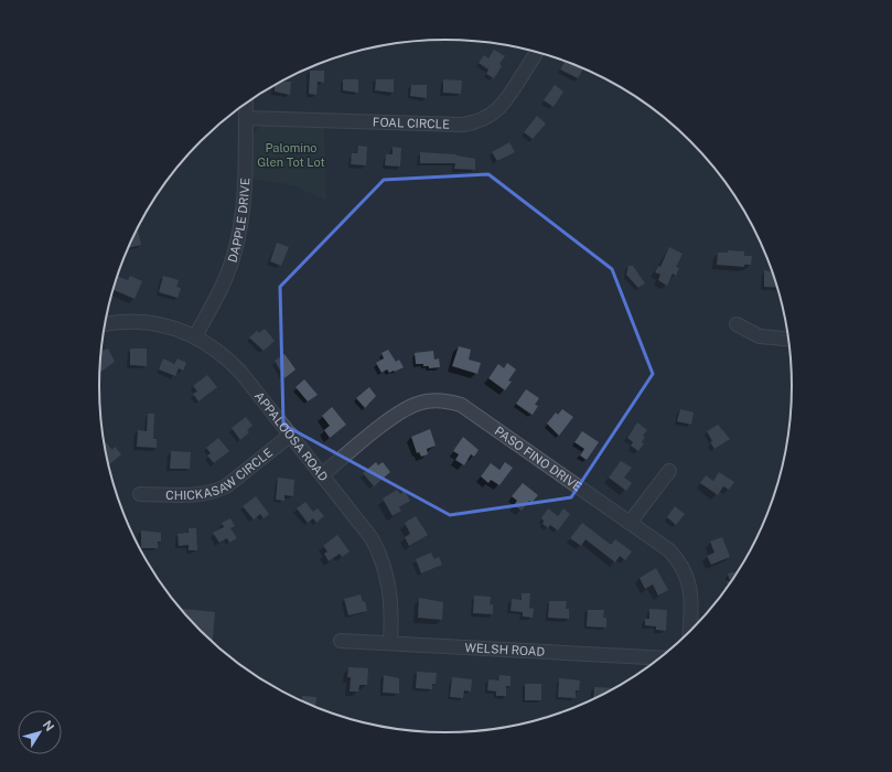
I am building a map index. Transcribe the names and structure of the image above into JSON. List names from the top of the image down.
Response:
{
  "streets": {
    "street": [
      "FOAL CIRCLE",
      "DAPPLE DRIVE",
      "APPALOOSA ROAD",
      "PASO FINO DRIVE",
      "CHICKASAW CIRCLE",
      "WELSH ROAD"
    ]
  },
  "crossings": [
    ["FOAL CIRCLE", "DAPPLE DRIVE"],
    ["DAPPLE DRIVE", "APPALOOSA ROAD"],
    ["APPALOOSA ROAD", "PASO FINO DRIVE"],
    ["APPALOOSA ROAD", "CHICKASAW CIRCLE"],
    ["APPALOOSA ROAD", "WELSH ROAD"]
  ],
  "parks": ["Palomino Glen Tot Lot"],
  "north": "top right"
}
